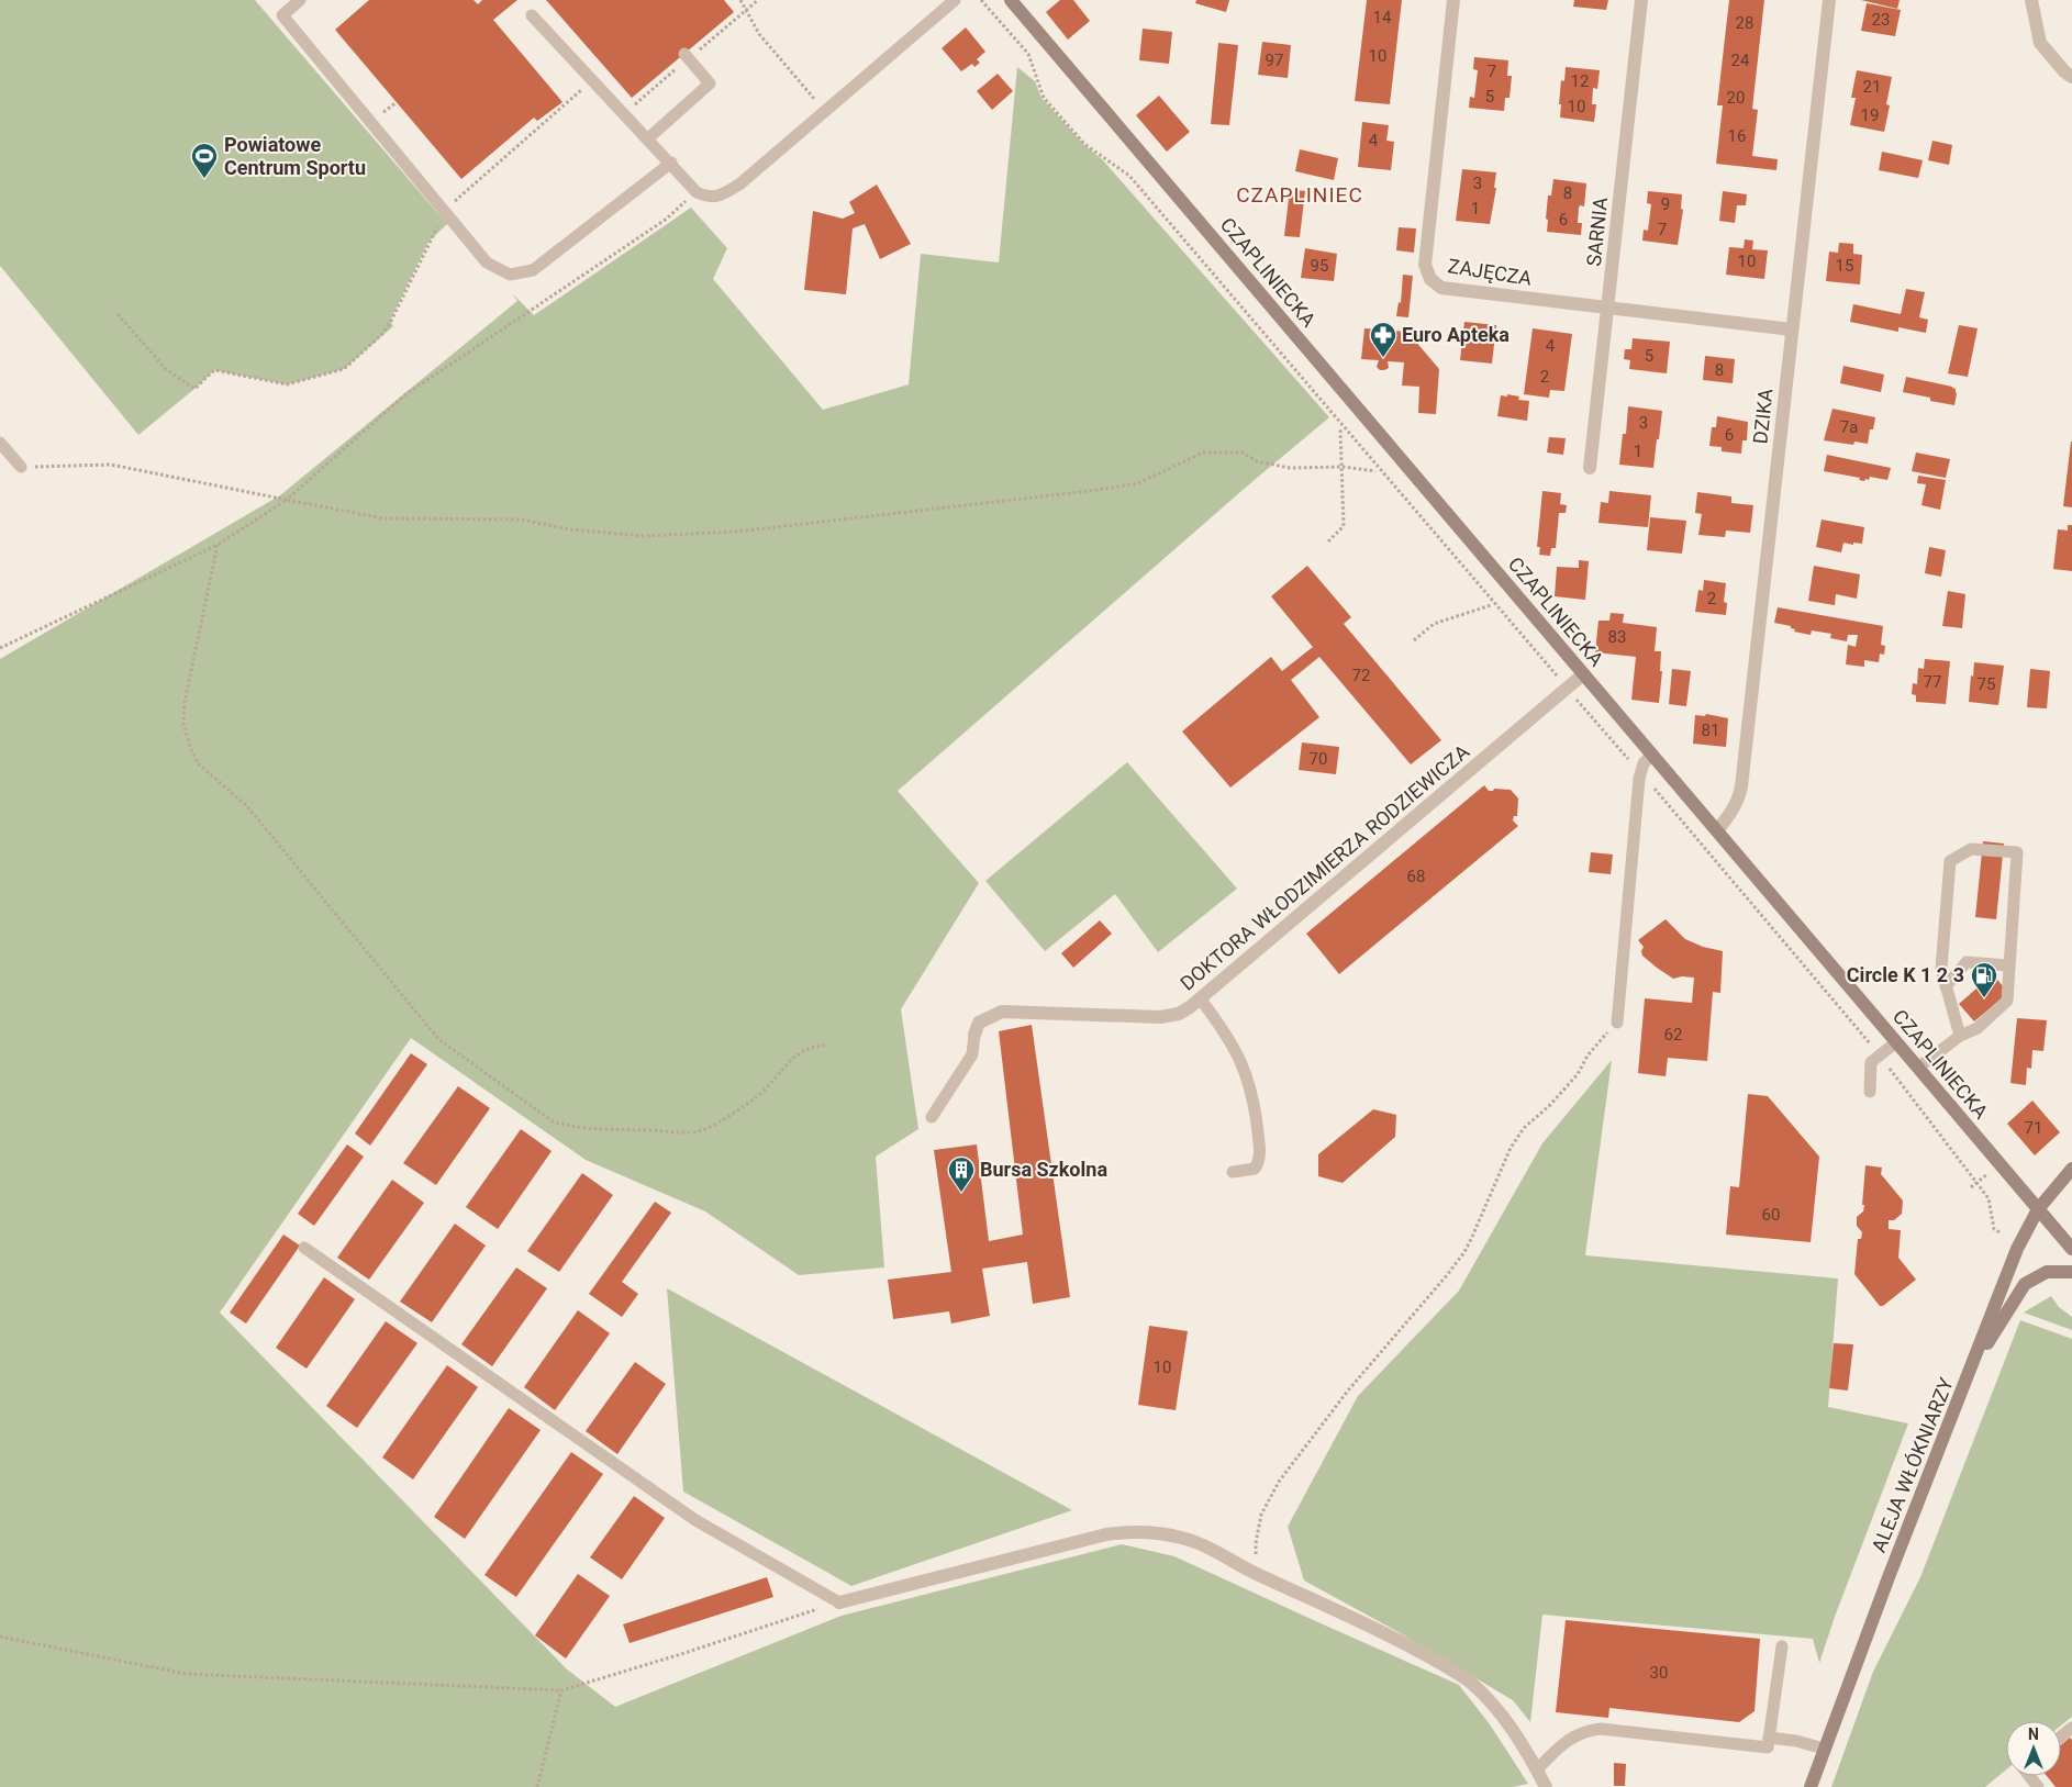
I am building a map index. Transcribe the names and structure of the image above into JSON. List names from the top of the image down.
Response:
{
  "streets": {
    "main road": ["CZAPLINIECKA", "ALEJA WŁÓKNIARZY"],
    "street": [
      "SARNIA",
      "ZAJĘCZA",
      "DZIKA",
      "DOKTORA WŁODZIMIERZA RODZIEWICZA"
    ]
  },
  "crossings": [
    ["SARNIA", "ZAJĘCZA"],
    ["CZAPLINIECKA", "DZIKA"],
    ["CZAPLINIECKA", "DOKTORA WŁODZIMIERZA RODZIEWICZA"],
    ["CZAPLINIECKA", "ALEJA WŁÓKNIARZY"],
    ["ZAJĘCZA", "DZIKA"]
  ],
  "districts": ["CZAPLINIEC"],
  "places": {
    "sports": ["Powiatowe Centrum Sportu"],
    "pharmacy": ["Euro Apteka"],
    "fuel station": ["Circle K 1 2 3"],
    "building": ["Bursa Szkolna"]
  },
  "house_numbers": [
    "14",
    "23",
    "28",
    "10",
    "97",
    "24",
    "7",
    "12",
    "21",
    "5",
    "20",
    "10",
    "19",
    "16",
    "4",
    "3",
    "8",
    "9",
    "1",
    "6",
    "7",
    "10",
    "95",
    "15",
    "4",
    "5",
    "8",
    "2",
    "3",
    "7a",
    "6",
    "1",
    "2",
    "83",
    "72",
    "77",
    "75",
    "81",
    "70",
    "68",
    "62",
    "71",
    "60",
    "10",
    "30"
  ],
  "north": "top"
}
